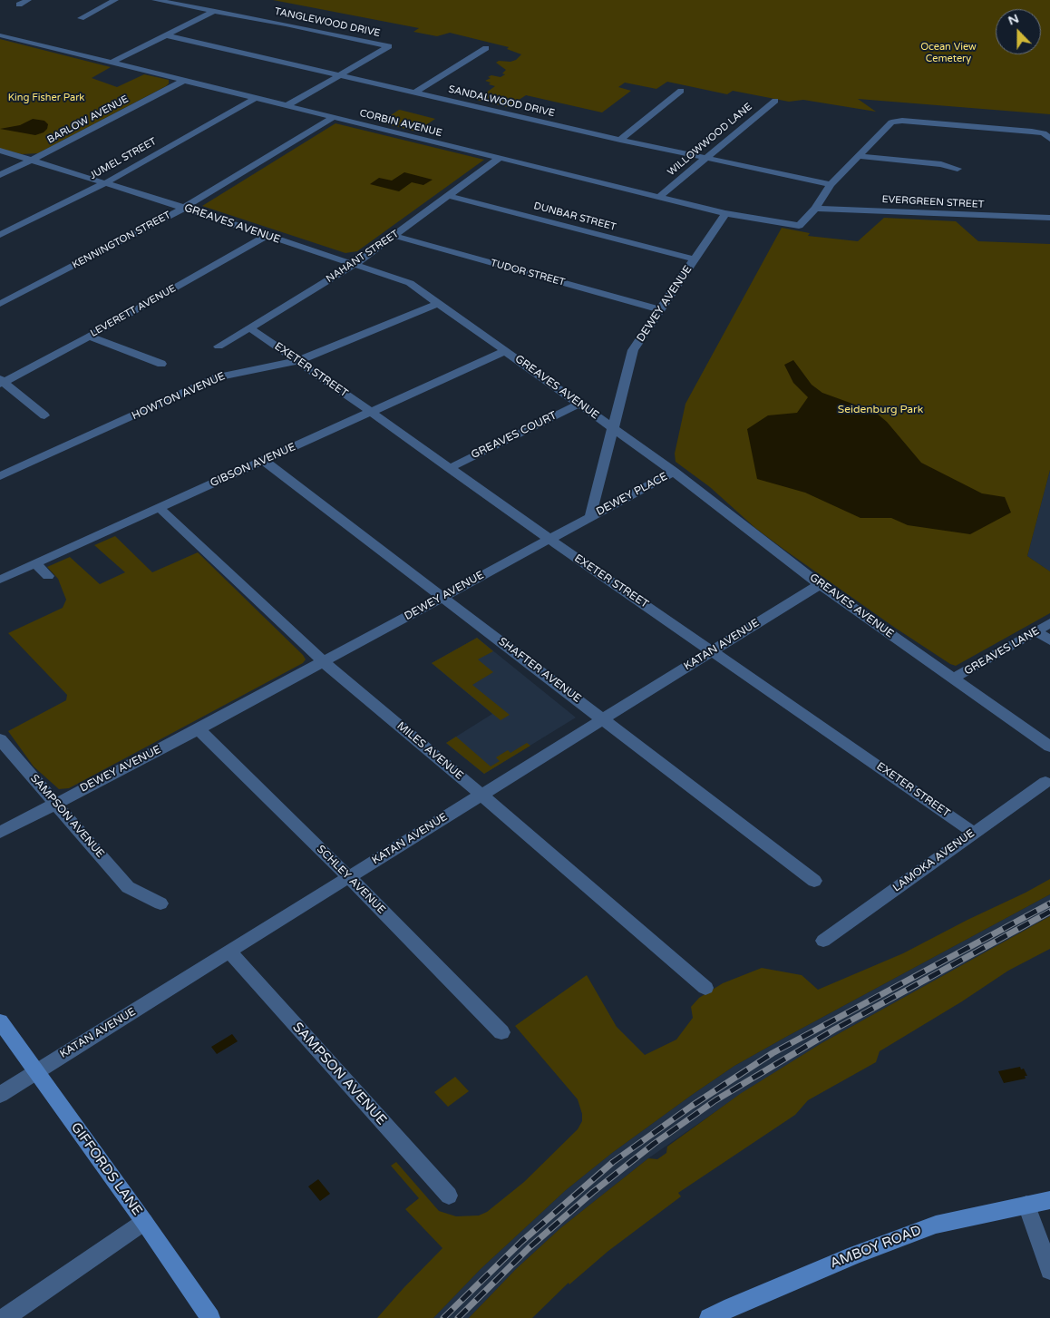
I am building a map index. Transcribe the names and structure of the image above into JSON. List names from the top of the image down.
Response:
{
  "streets": {
    "street": [
      "TANGLEWOOD DRIVE",
      "SANDALWOOD DRIVE",
      "BARLOW AVENUE",
      "CORBIN AVENUE",
      "WILLOWWOOD LANE",
      "JUMEL STREET",
      "EVERGREEN STREET",
      "DUNBAR STREET",
      "GREAVES AVENUE",
      "KENNINGTON STREET",
      "NAHANT STREET",
      "TUDOR STREET",
      "DEWEY AVENUE",
      "LEVERETT AVENUE",
      "EXETER STREET",
      "HOWTON AVENUE",
      "GREAVES COURT",
      "GIBSON AVENUE",
      "DEWEY PLACE",
      "KATAN AVENUE",
      "GREAVES LANE",
      "SHAFTER AVENUE",
      "MILES AVENUE",
      "SAMPSON AVENUE",
      "LAMOKA AVENUE",
      "SCHLEY AVENUE",
      "GIFFORDS LANE",
      "AMBOY ROAD"
    ]
  },
  "crossings": [
    ["TANGLEWOOD DRIVE", "SANDALWOOD DRIVE"],
    ["SANDALWOOD DRIVE", "WILLOWWOOD LANE"],
    ["BARLOW AVENUE", "CORBIN AVENUE"],
    ["BARLOW AVENUE", "GREAVES AVENUE"],
    ["CORBIN AVENUE", "WILLOWWOOD LANE"],
    ["CORBIN AVENUE", "JUMEL STREET"],
    ["CORBIN AVENUE", "EVERGREEN STREET"],
    ["CORBIN AVENUE", "KENNINGTON STREET"],
    ["CORBIN AVENUE", "NAHANT STREET"],
    ["CORBIN AVENUE", "DEWEY AVENUE"],
    ["JUMEL STREET", "GREAVES AVENUE"],
    ["DUNBAR STREET", "NAHANT STREET"],
    ["DUNBAR STREET", "DEWEY AVENUE"],
    ["GREAVES AVENUE", "KENNINGTON STREET"],
    ["GREAVES AVENUE", "NAHANT STREET"],
    ["GREAVES AVENUE", "DEWEY AVENUE"],
    ["GREAVES AVENUE", "LEVERETT AVENUE"],
    ["GREAVES AVENUE", "HOWTON AVENUE"],
    ["GREAVES AVENUE", "GREAVES COURT"],
    ["GREAVES AVENUE", "GIBSON AVENUE"],
    ["GREAVES AVENUE", "DEWEY PLACE"],
    ["GREAVES AVENUE", "KATAN AVENUE"],
    ["GREAVES AVENUE", "GREAVES LANE"],
    ["NAHANT STREET", "TUDOR STREET"],
    ["NAHANT STREET", "EXETER STREET"],
    ["TUDOR STREET", "DEWEY AVENUE"],
    ["DEWEY AVENUE", "EXETER STREET"],
    ["DEWEY AVENUE", "DEWEY PLACE"],
    ["DEWEY AVENUE", "SHAFTER AVENUE"],
    ["DEWEY AVENUE", "MILES AVENUE"],
    ["DEWEY AVENUE", "SAMPSON AVENUE"],
    ["DEWEY AVENUE", "SCHLEY AVENUE"],
    ["EXETER STREET", "HOWTON AVENUE"],
    ["EXETER STREET", "GREAVES COURT"],
    ["EXETER STREET", "GIBSON AVENUE"],
    ["EXETER STREET", "KATAN AVENUE"],
    ["EXETER STREET", "LAMOKA AVENUE"],
    ["GIBSON AVENUE", "SHAFTER AVENUE"],
    ["GIBSON AVENUE", "MILES AVENUE"],
    ["KATAN AVENUE", "SHAFTER AVENUE"],
    ["KATAN AVENUE", "MILES AVENUE"],
    ["KATAN AVENUE", "SAMPSON AVENUE"],
    ["KATAN AVENUE", "SCHLEY AVENUE"],
    ["KATAN AVENUE", "GIFFORDS LANE"]
  ],
  "parks": ["Ocean View Cemetery", "King Fisher Park", "Seidenburg Park"],
  "north": "top"
}
